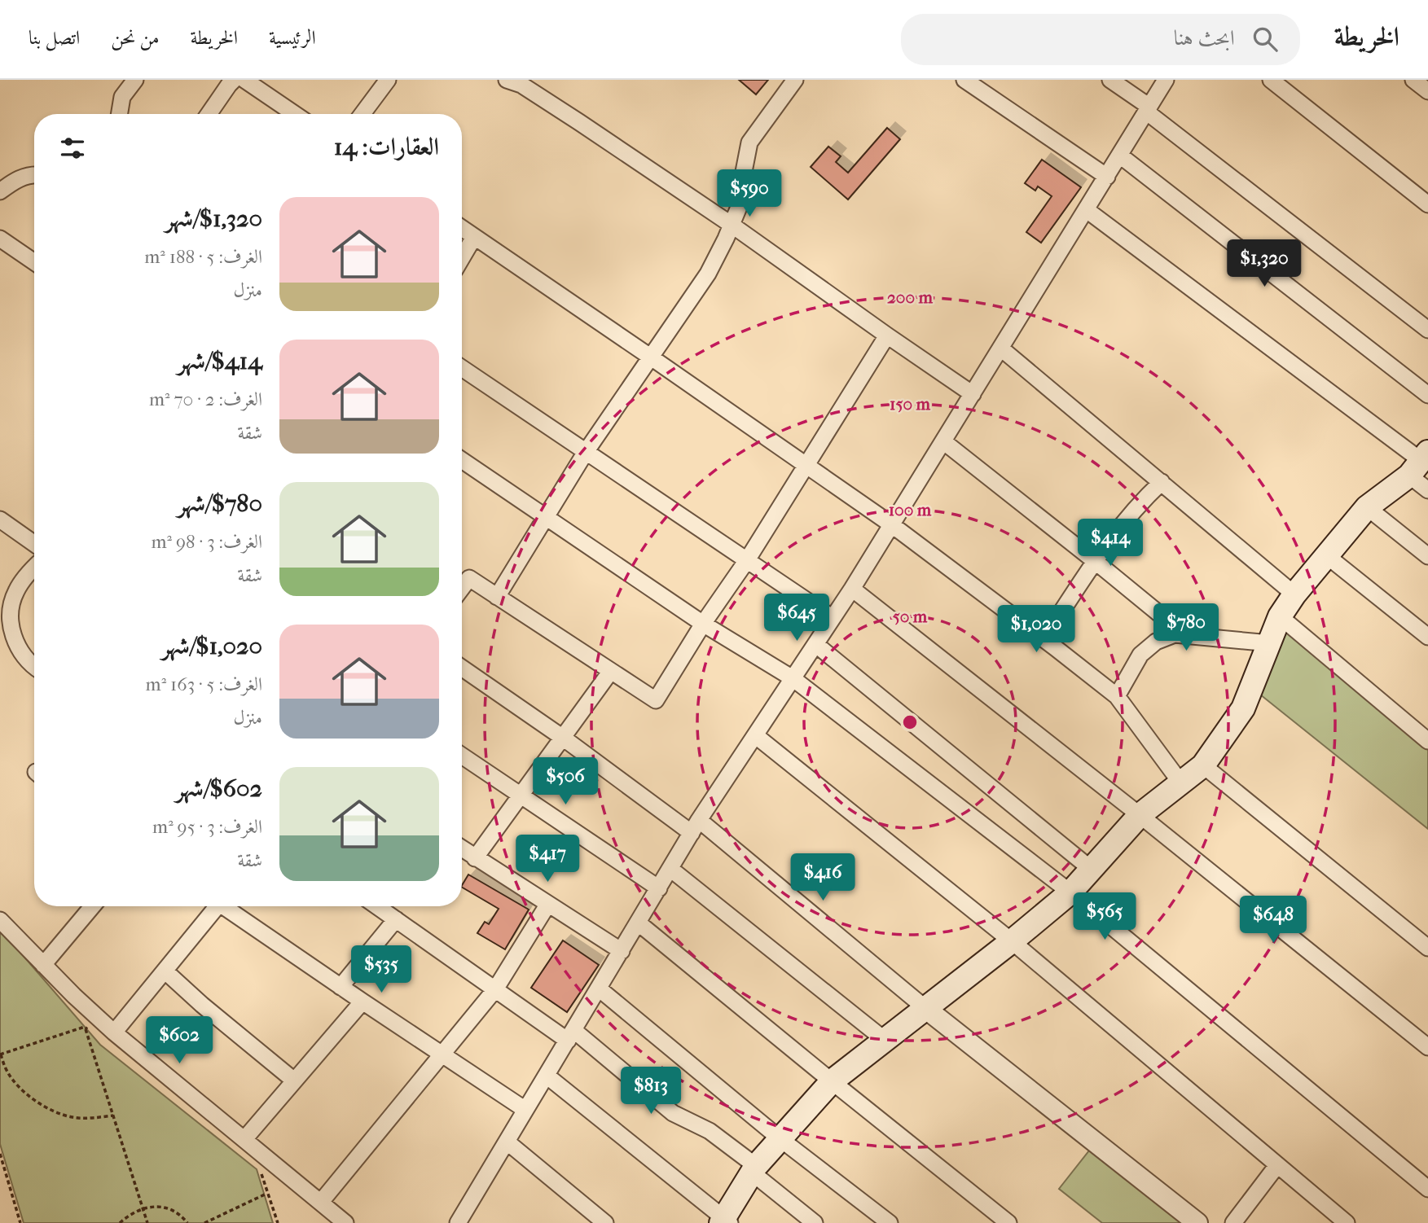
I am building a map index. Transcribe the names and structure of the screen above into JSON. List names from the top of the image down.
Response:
{
  "page": {
    "header": "الخريطة",
    "search": "ابحث هنا",
    "nav": [
      "الرئيسية",
      "الخريطة",
      "من نحن",
      "اتصل بنا"
    ],
    "heading": "العقارات: 14",
    "price": [
      "$590",
      "$1,320",
      "$414",
      "$645",
      "$780",
      "$1,020",
      "$506",
      "$417",
      "$416",
      "$565",
      "$648",
      "$535",
      "$602",
      "$813"
    ],
    "list": [
      {
        "name": "$1,320/شهر",
        "note": "الغرف: 5 · 188 m² · منزل"
      },
      {
        "name": "$414/شهر",
        "note": "الغرف: 2 · 70 m² · شقة"
      },
      {
        "name": "$780/شهر",
        "note": "الغرف: 3 · 98 m² · شقة"
      },
      {
        "name": "$1,020/شهر",
        "note": "الغرف: 5 · 163 m² · منزل"
      },
      {
        "name": "$602/شهر",
        "note": "الغرف: 3 · 95 m² · شقة"
      }
    ]
  },
  "rings": [
    "200 m",
    "150 m",
    "100 m",
    "50 m"
  ]
}
